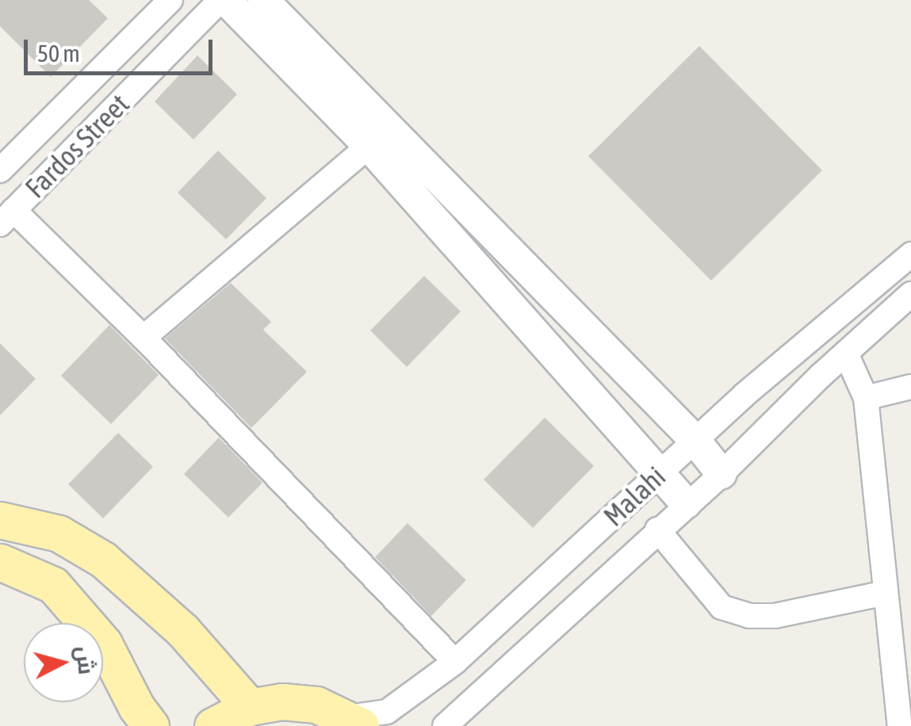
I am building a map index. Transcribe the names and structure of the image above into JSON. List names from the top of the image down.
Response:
{
  "streets": {
    "street": ["Fardos Street", "Malahi"]
  },
  "scale_bar": "50 m",
  "north": "right"
}
